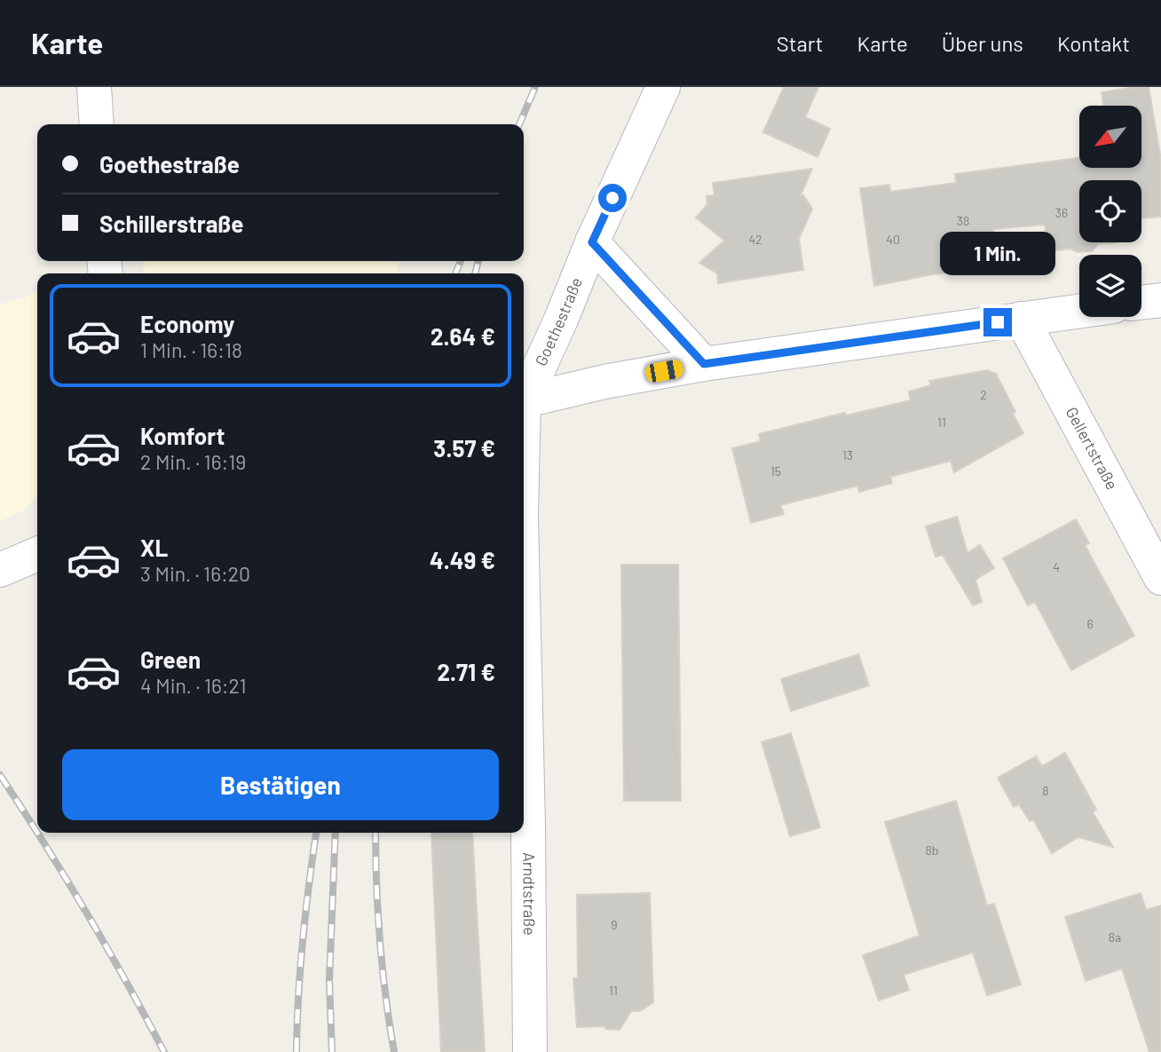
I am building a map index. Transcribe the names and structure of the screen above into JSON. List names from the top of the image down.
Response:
{
  "streets": {
    "main road": ["Goethestraße", "Gellertstraße", "Arndtstraße"]
  },
  "house_numbers": [
    "36",
    "38",
    "42",
    "40",
    "2",
    "11",
    "13",
    "15",
    "4",
    "6",
    "8",
    "8b",
    "9",
    "8a",
    "11"
  ],
  "north": "bottom left",
  "page": {
    "header": "Karte",
    "nav": [
      "Start",
      "Karte",
      "Über uns",
      "Kontakt"
    ],
    "banner": ["Goethestraße", "Schillerstraße"],
    "bubble": "1 Min.",
    "list": [
      {
        "name": "Economy",
        "note": "1 Min. · 16:18",
        "value": "2.64 €"
      },
      {
        "name": "Komfort",
        "note": "2 Min. · 16:19",
        "value": "3.57 €"
      },
      {
        "name": "XL",
        "note": "3 Min. · 16:20",
        "value": "4.49 €"
      },
      {
        "name": "Green",
        "note": "4 Min. · 16:21",
        "value": "2.71 €"
      }
    ],
    "buttons": "Bestätigen"
  }
}
